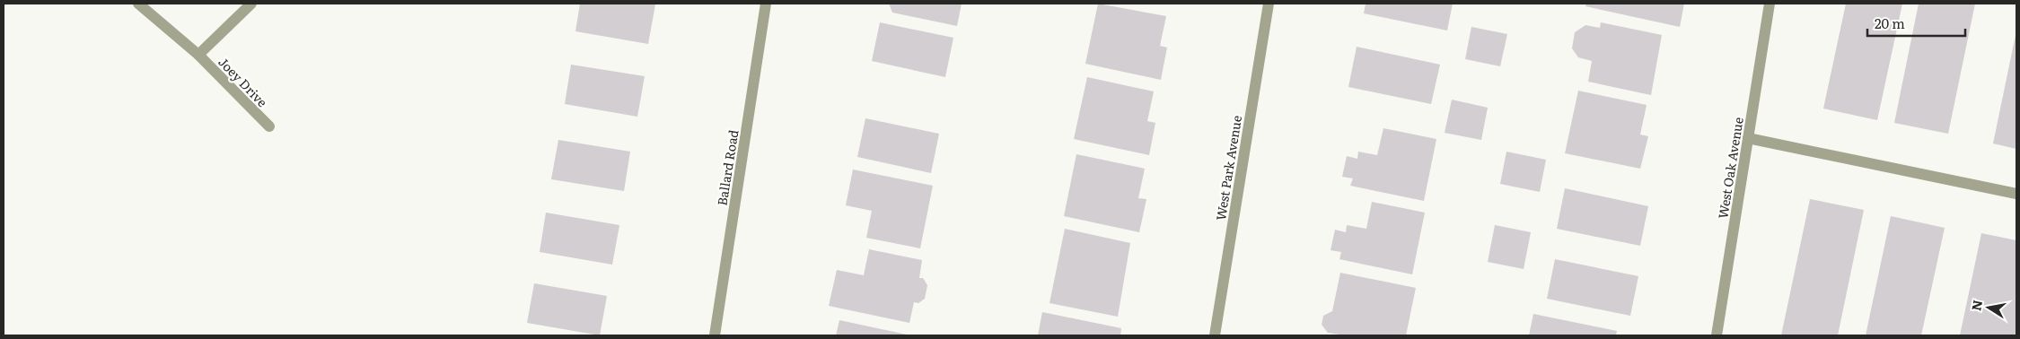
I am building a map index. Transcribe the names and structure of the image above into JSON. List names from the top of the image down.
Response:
{
  "streets": {
    "street": [
      "Joey Drive",
      "Ballard Road",
      "West Park Avenue",
      "West Oak Avenue"
    ]
  },
  "scale_bar": "20 m",
  "north": "left"
}
